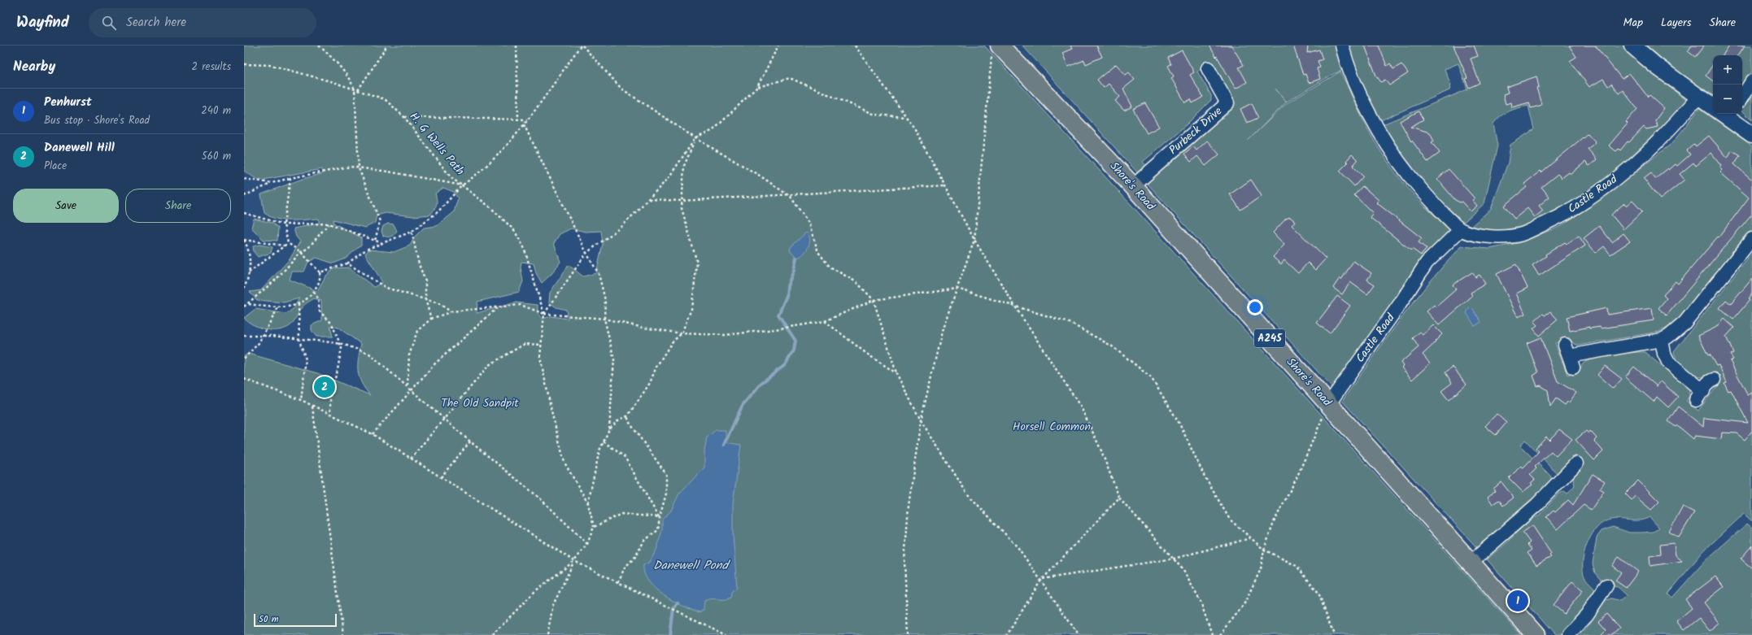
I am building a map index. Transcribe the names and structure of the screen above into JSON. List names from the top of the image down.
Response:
{
  "streets": {
    "main road": ["Shore's Road", "A245"],
    "street": ["Purbeck Drive", "Castle Road"],
    "path": ["H. G Wells Path"]
  },
  "crossings": [
    ["Purbeck Drive", "Shore's Road"],
    ["Shore's Road", "Castle Road"]
  ],
  "water": ["Danewell Pond"],
  "parks": ["The Old Sandpit", "Horsell Common"],
  "scale_bar": "50 m",
  "page": {
    "header": "Wayfind",
    "search": "Search here",
    "nav": ["Map", "Layers", "Share"],
    "heading": ["Nearby", "2 results"],
    "map_buttons": ["+", "−"],
    "list": [
      {
        "mark": "1",
        "name": "Penhurst",
        "note": "Bus stop · Shore's Road",
        "value": "240 m"
      },
      {
        "mark": "2",
        "name": "Danewell Hill",
        "note": "Place",
        "value": "560 m"
      }
    ],
    "buttons": ["Save", "Share"],
    "pins": ["2", "1"],
    "scale": "50 m"
  }
}
